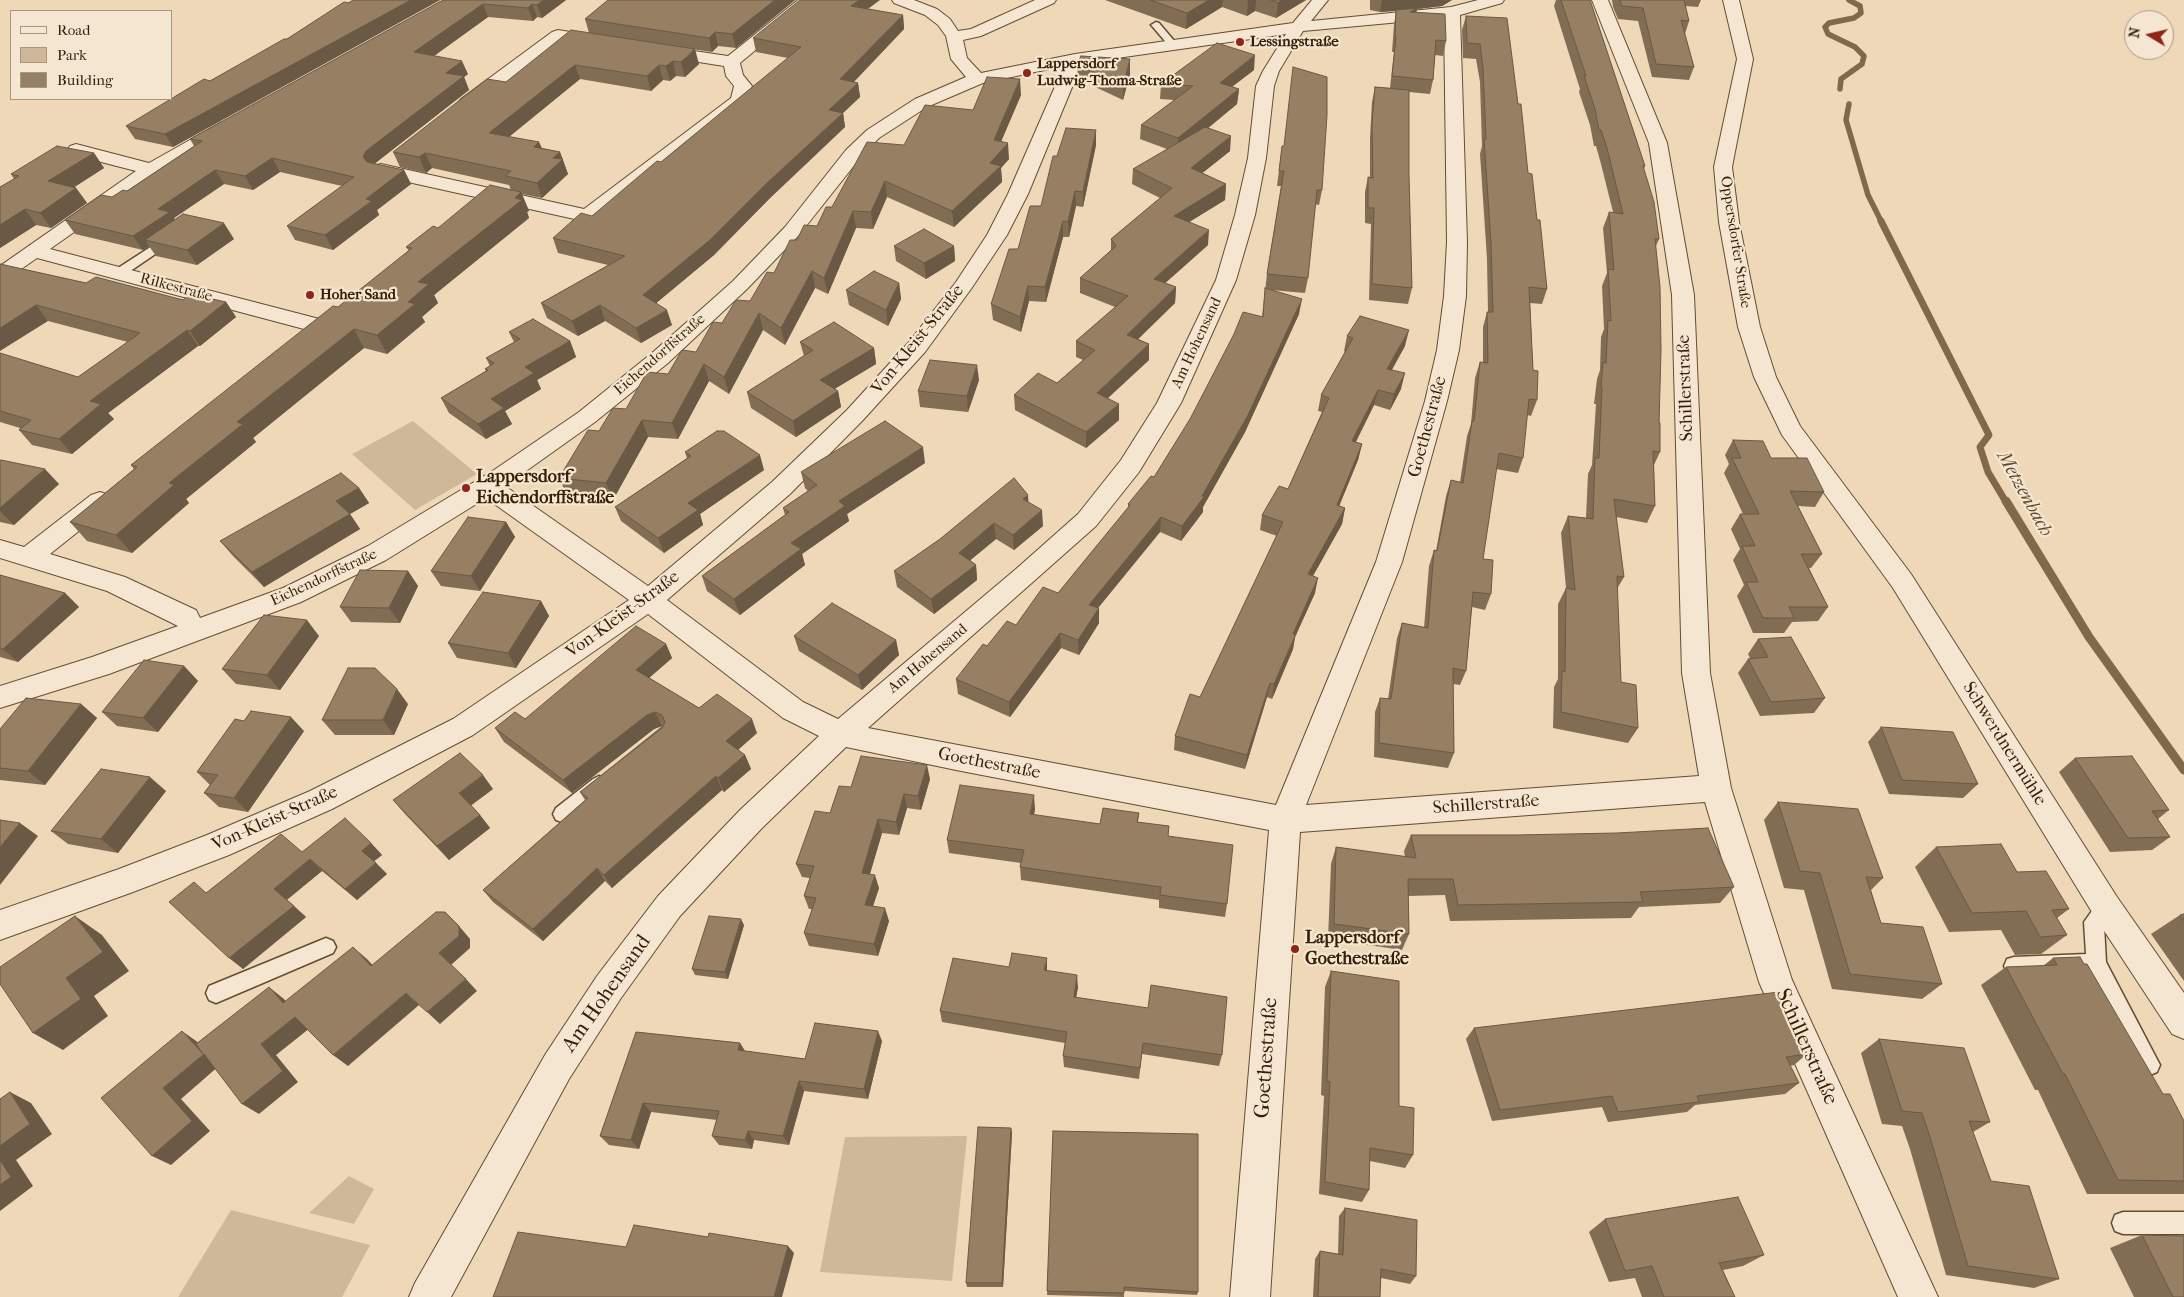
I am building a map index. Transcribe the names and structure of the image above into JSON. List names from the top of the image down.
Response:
{
  "streets": {
    "street": [
      "Oppersdorfer Straße",
      "Rilkestraße",
      "Von-Kleist-Straße",
      "Am Hohensand",
      "Eichendorffstraße",
      "Schillerstraße",
      "Goethestraße",
      "Schwerdnermühle"
    ]
  },
  "crossings": [
    ["Oppersdorfer Straße", "Schwerdnermühle"],
    ["Von-Kleist-Straße", "Eichendorffstraße"],
    ["Am Hohensand", "Eichendorffstraße"],
    ["Am Hohensand", "Goethestraße"],
    ["Schillerstraße", "Goethestraße"]
  ],
  "water": ["Metzenbach"],
  "places": [
    "Lessingstraße",
    "Lappersdorf Ludwig-Thoma-Straße",
    "Hoher Sand",
    "Lappersdorf Eichendorffstraße",
    "Lappersdorf Goethestraße"
  ],
  "legend": ["Road", "Park", "Building"],
  "north": "left"
}
